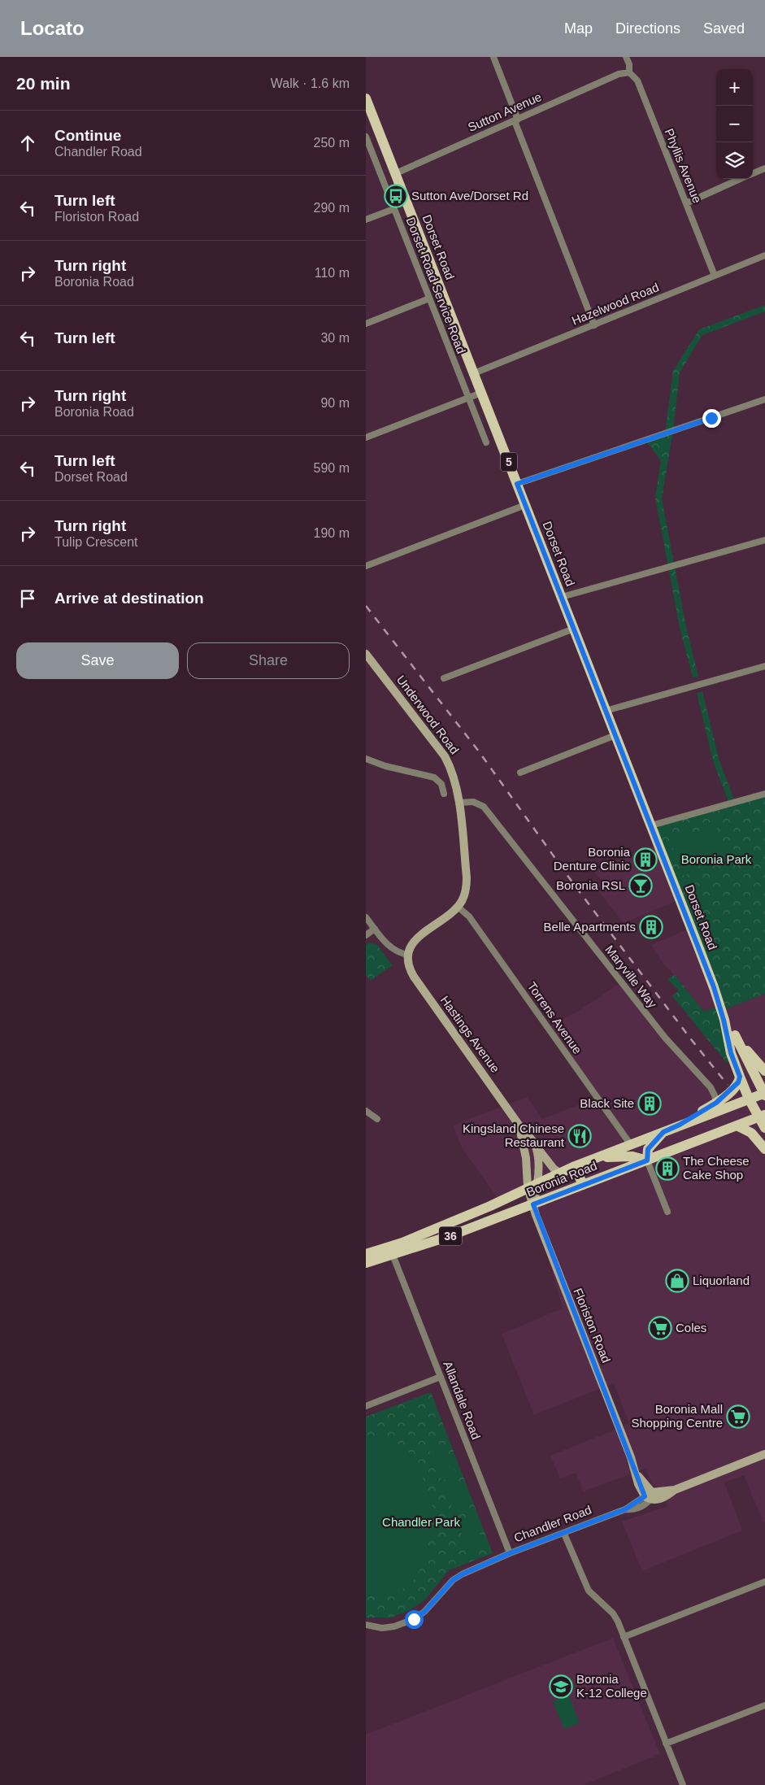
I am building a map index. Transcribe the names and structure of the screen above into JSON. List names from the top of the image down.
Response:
{
  "streets": {
    "main road": [
      "Dorset Road",
      "5",
      "Underwood Road",
      "Hastings Avenue",
      "Boronia Road",
      "36",
      "Floriston Road",
      "Chandler Road"
    ],
    "street": [
      "Sutton Avenue",
      "Phyllis Avenue",
      "Dorset Road Service Road",
      "Hazelwood Road",
      "Maryville Way",
      "Torrens Avenue",
      "Allandale Road"
    ]
  },
  "crossings": [
    ["Sutton Avenue", "Phyllis Avenue"],
    ["Sutton Avenue", "Dorset Road"],
    ["Phyllis Avenue", "Hazelwood Road"],
    ["Dorset Road", "Hazelwood Road"],
    ["Dorset Road", "Boronia Road"],
    ["Underwood Road", "Maryville Way"],
    ["Maryville Way", "Boronia Road"],
    ["Torrens Avenue", "Boronia Road"],
    ["Hastings Avenue", "Boronia Road"],
    ["Hastings Avenue", "Floriston Road"],
    ["Boronia Road", "Floriston Road"],
    ["Boronia Road", "Allandale Road"],
    ["Floriston Road", "Chandler Road"],
    ["Allandale Road", "Chandler Road"]
  ],
  "parks": ["Boronia Park", "Chandler Park"],
  "places": {
    "bus stop": ["Sutton Ave/Dorset Rd"],
    "building": [
      "Boronia Denture Clinic",
      "Belle Apartments",
      "Black Site",
      "The Cheese Cake Shop"
    ],
    "bar": ["Boronia RSL"],
    "restaurant": ["Kingsland Chinese Restaurant"],
    "shop": ["Liquorland"],
    "supermarket": ["Coles", "Boronia Mall Shopping Centre"],
    "school or university": ["Boronia K-12 College"]
  },
  "page": {
    "header": "Locato",
    "nav": ["Map", "Directions", "Saved"],
    "heading": ["20 min", "Walk · 1.6 km"],
    "map_buttons": ["+", "−"],
    "list": [
      ["Continue", "Chandler Road", "250 m"],
      ["Turn left", "Floriston Road", "290 m"],
      ["Turn right", "Boronia Road", "110 m"],
      ["Turn left", "30 m"],
      ["Turn right", "Boronia Road", "90 m"],
      ["Turn left", "Dorset Road", "590 m"],
      ["Turn right", "Tulip Crescent", "190 m"],
      "Arrive at destination"
    ],
    "buttons": ["Save", "Share"]
  }
}
